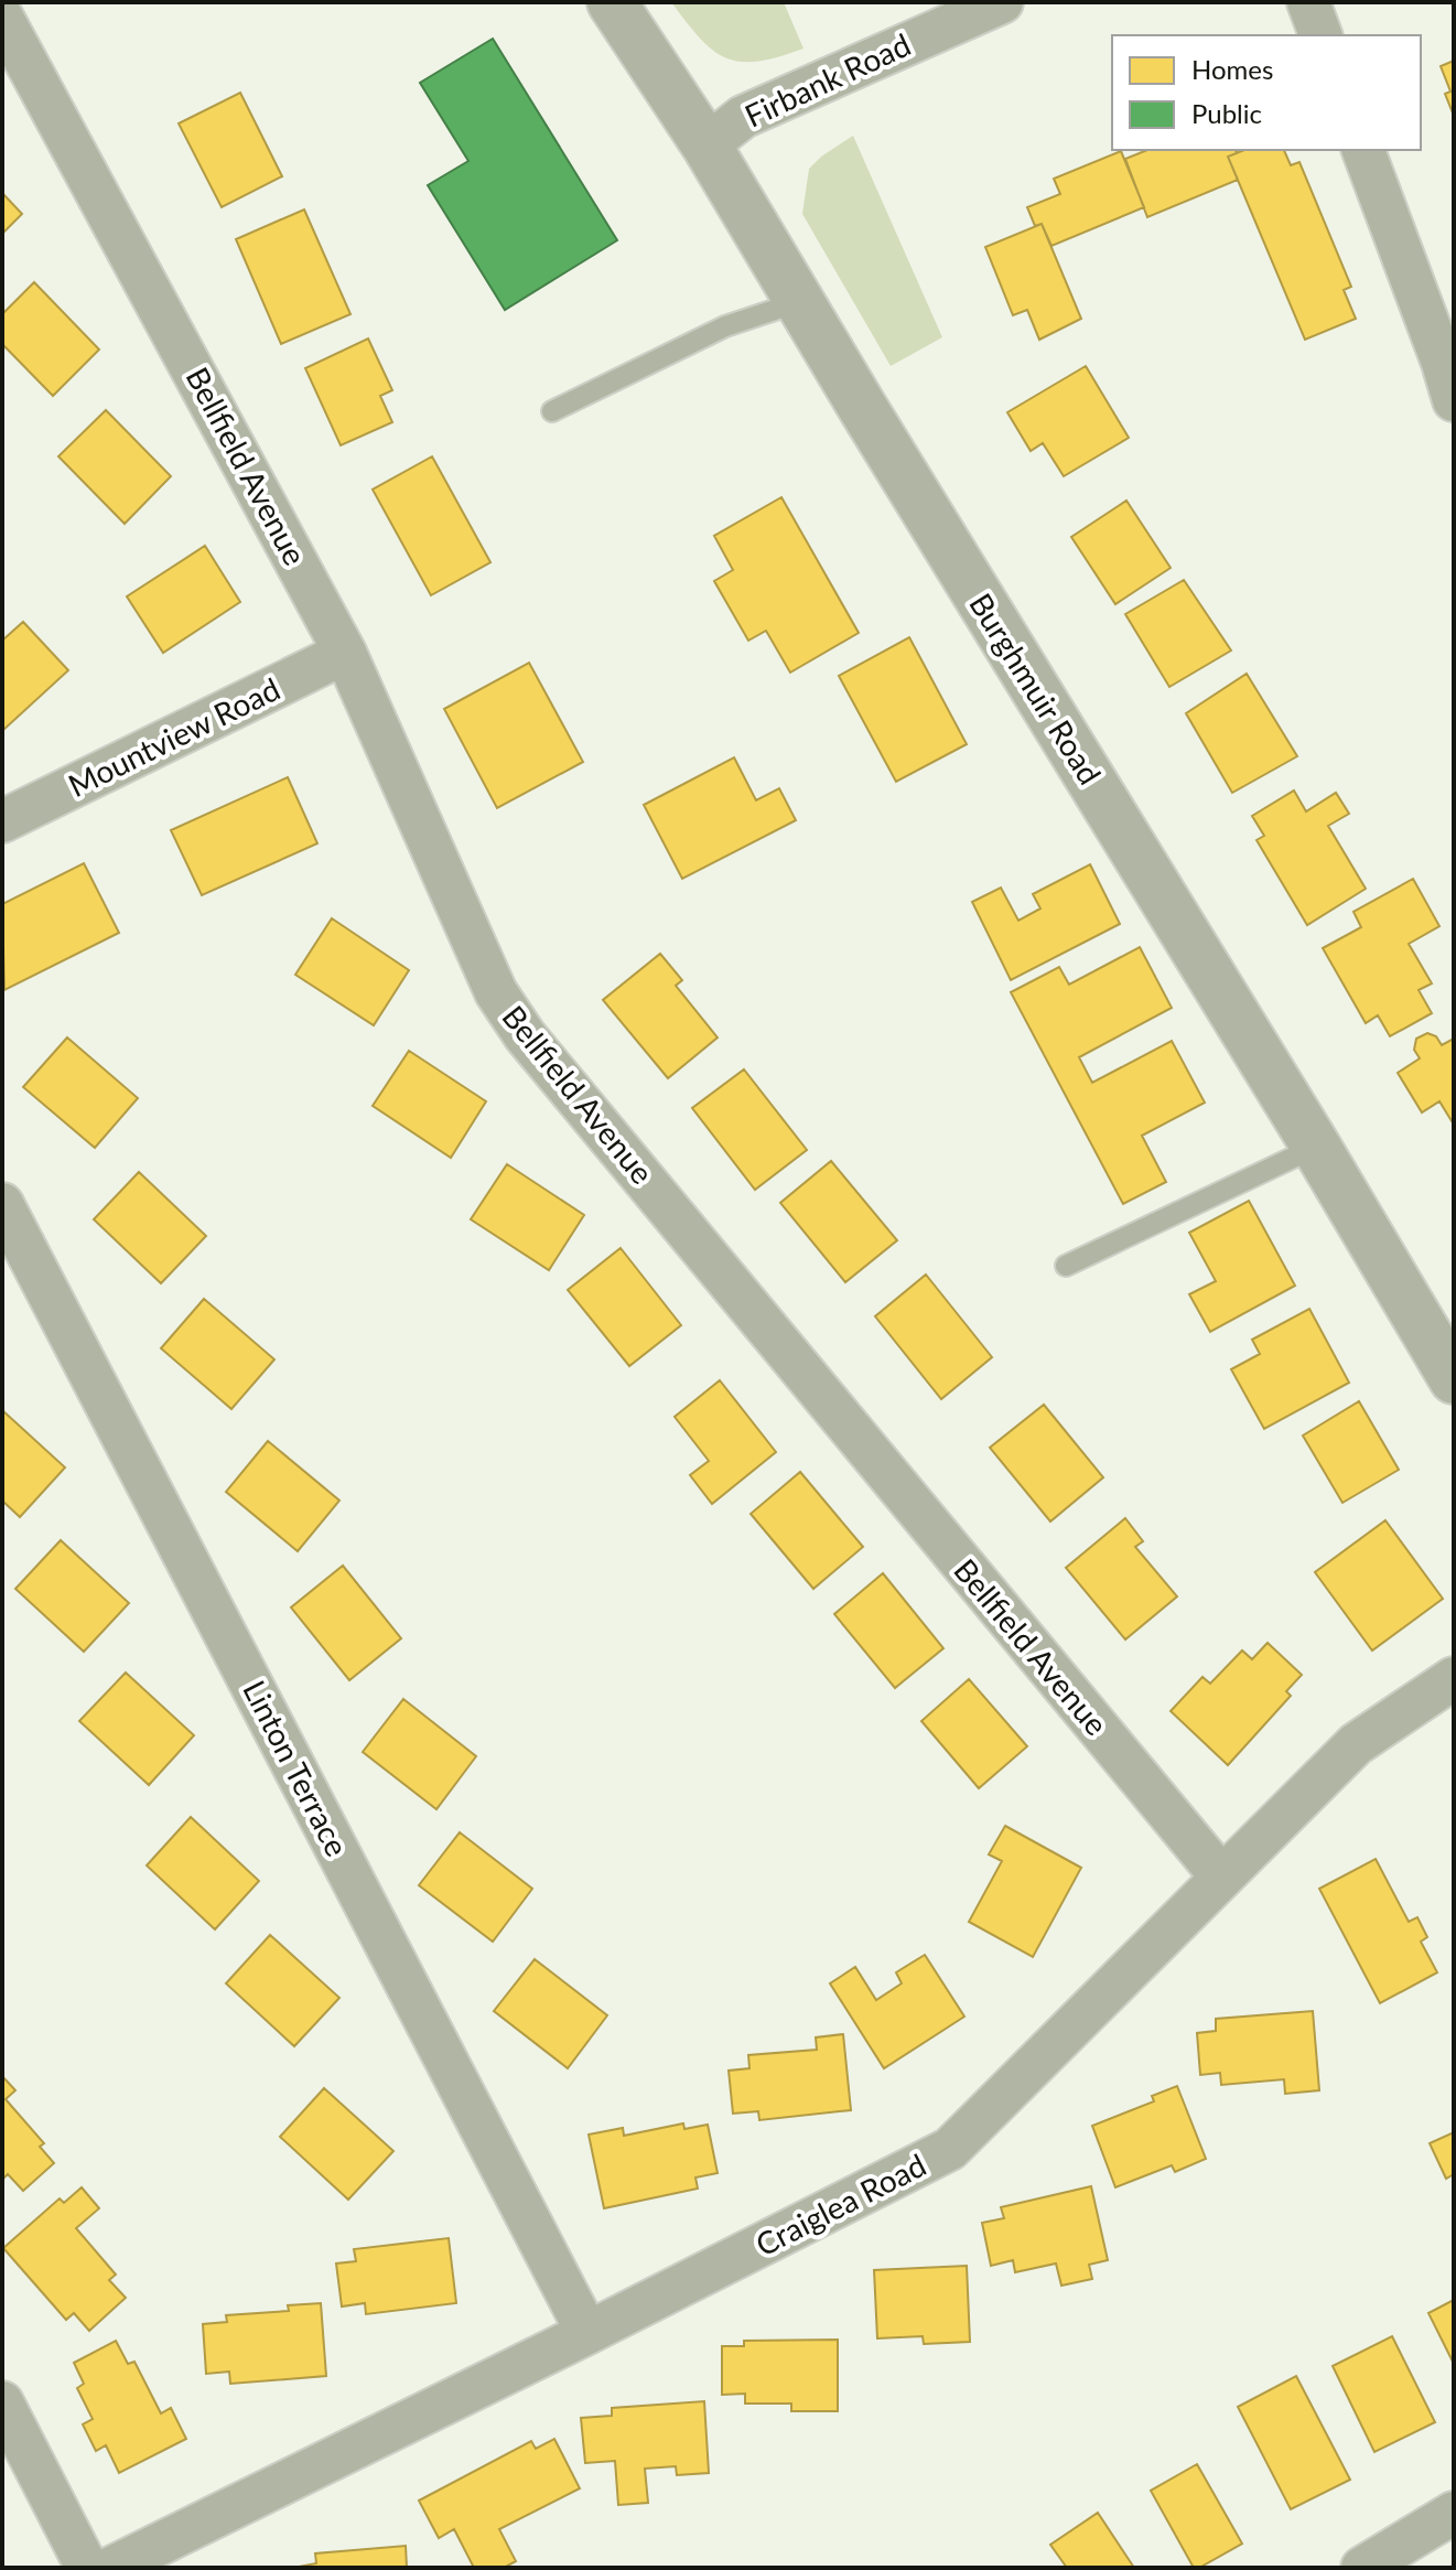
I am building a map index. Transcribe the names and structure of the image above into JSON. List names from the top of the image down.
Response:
{
  "streets": {
    "street": [
      "Firbank Road",
      "Bellfield Avenue",
      "Burghmuir Road",
      "Mountview Road",
      "Linton Terrace",
      "Craiglea Road"
    ]
  },
  "crossings": [
    ["Firbank Road", "Burghmuir Road"],
    ["Bellfield Avenue", "Mountview Road"],
    ["Bellfield Avenue", "Craiglea Road"],
    ["Linton Terrace", "Craiglea Road"]
  ],
  "legend": ["Homes", "Public"]
}
